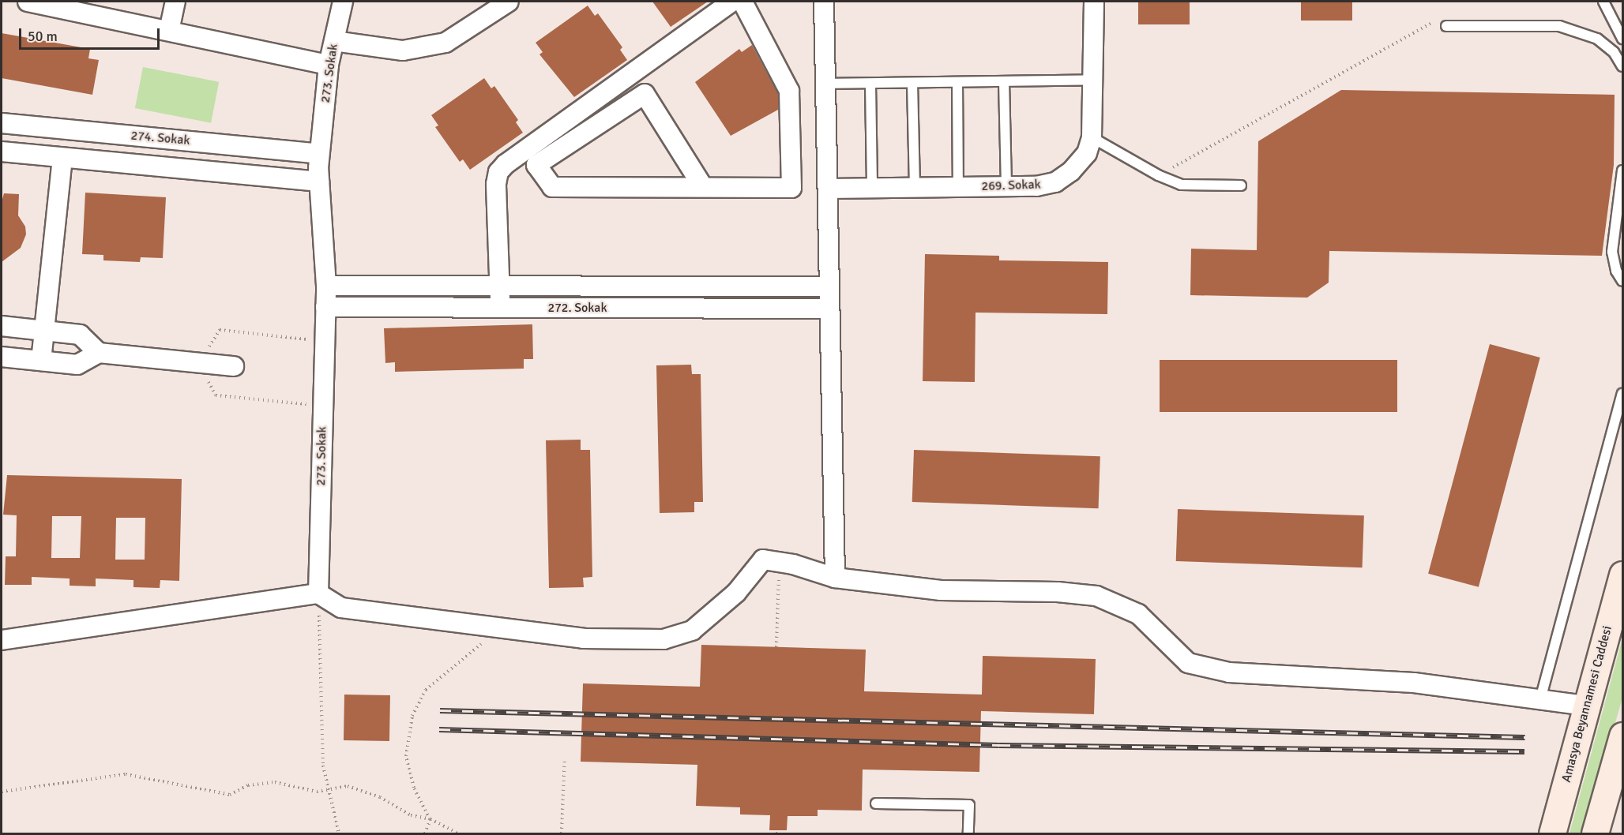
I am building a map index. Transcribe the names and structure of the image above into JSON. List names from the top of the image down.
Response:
{
  "streets": {
    "main road": ["Amasya Beyannamesi Caddesi"],
    "street": [
      "273. Sokak",
      "274. Sokak",
      "269. Sokak",
      "272. Sokak"
    ]
  },
  "crossings": [
    ["273. Sokak", "274. Sokak"],
    ["273. Sokak", "272. Sokak"]
  ],
  "scale_bar": "50 m"
}
